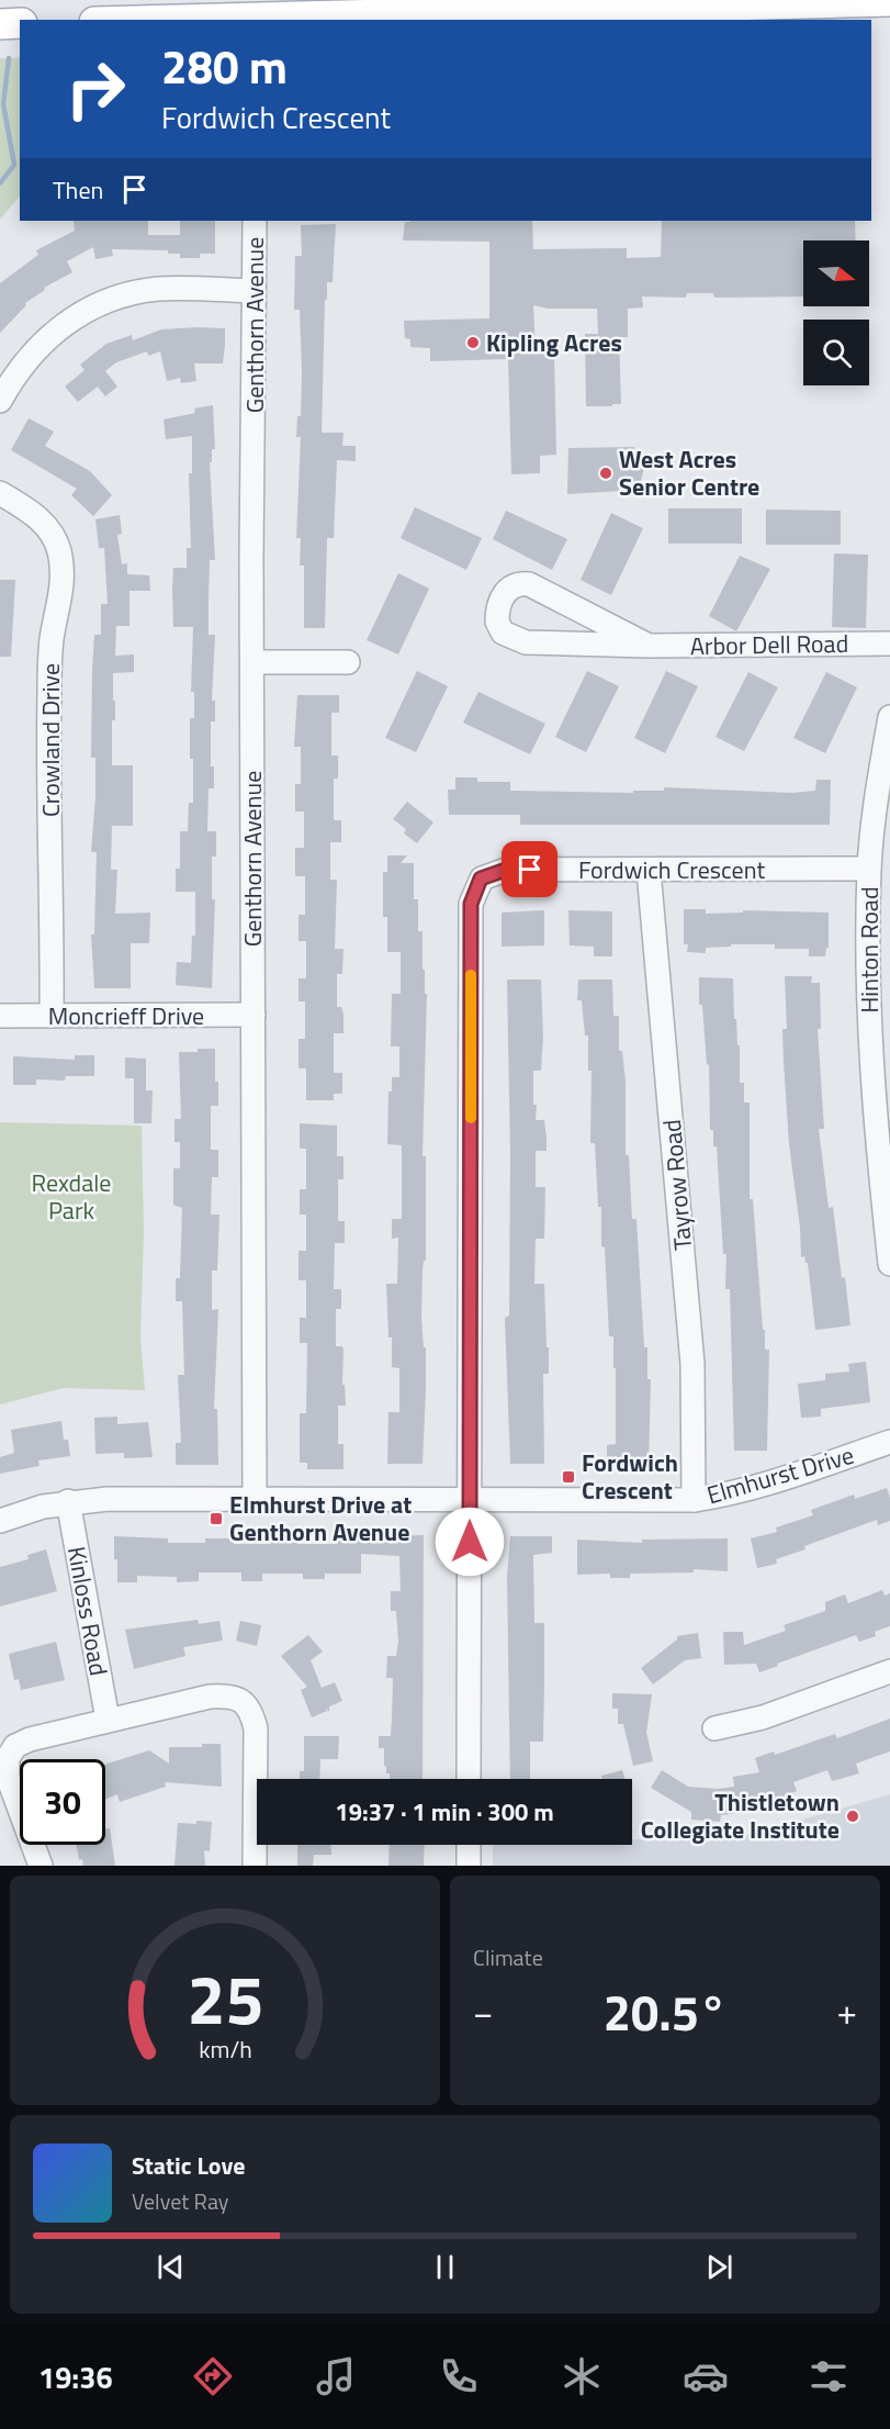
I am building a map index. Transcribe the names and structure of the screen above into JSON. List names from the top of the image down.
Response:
{
  "streets": {
    "street": [
      "Genthorn Avenue",
      "Arbor Dell Road",
      "Crowland Drive",
      "Fordwich Crescent",
      "Hinton Road",
      "Moncrieff Drive",
      "Tayrow Road",
      "Elmhurst Drive",
      "Kinloss Road"
    ]
  },
  "crossings": [
    ["Genthorn Avenue", "Moncrieff Drive"],
    ["Genthorn Avenue", "Elmhurst Drive"],
    ["Crowland Drive", "Moncrieff Drive"],
    ["Fordwich Crescent", "Hinton Road"],
    ["Fordwich Crescent", "Tayrow Road"],
    ["Fordwich Crescent", "Elmhurst Drive"],
    ["Tayrow Road", "Elmhurst Drive"],
    ["Elmhurst Drive", "Kinloss Road"]
  ],
  "parks": ["Rexdale Park"],
  "places": {
    "other": ["Kipling Acres", "West Acres Senior Centre", "Thistletown Collegiate Institute"],
    "transit": ["Fordwich Crescent", "Elmhurst Drive at Genthorn Avenue"]
  },
  "north": "right",
  "page": {
    "turn": ["280 m", "Fordwich Crescent"],
    "then": "Then",
    "limit": "30",
    "trip": "19:37 · 1 min · 300 m",
    "tile": "Climate",
    "heat": ["−", "20.5°", "+"],
    "song": ["Static Love", "Velvet Ray"],
    "tabs": "19:36",
    "gauge": ["25", "km/h"]
  }
}
